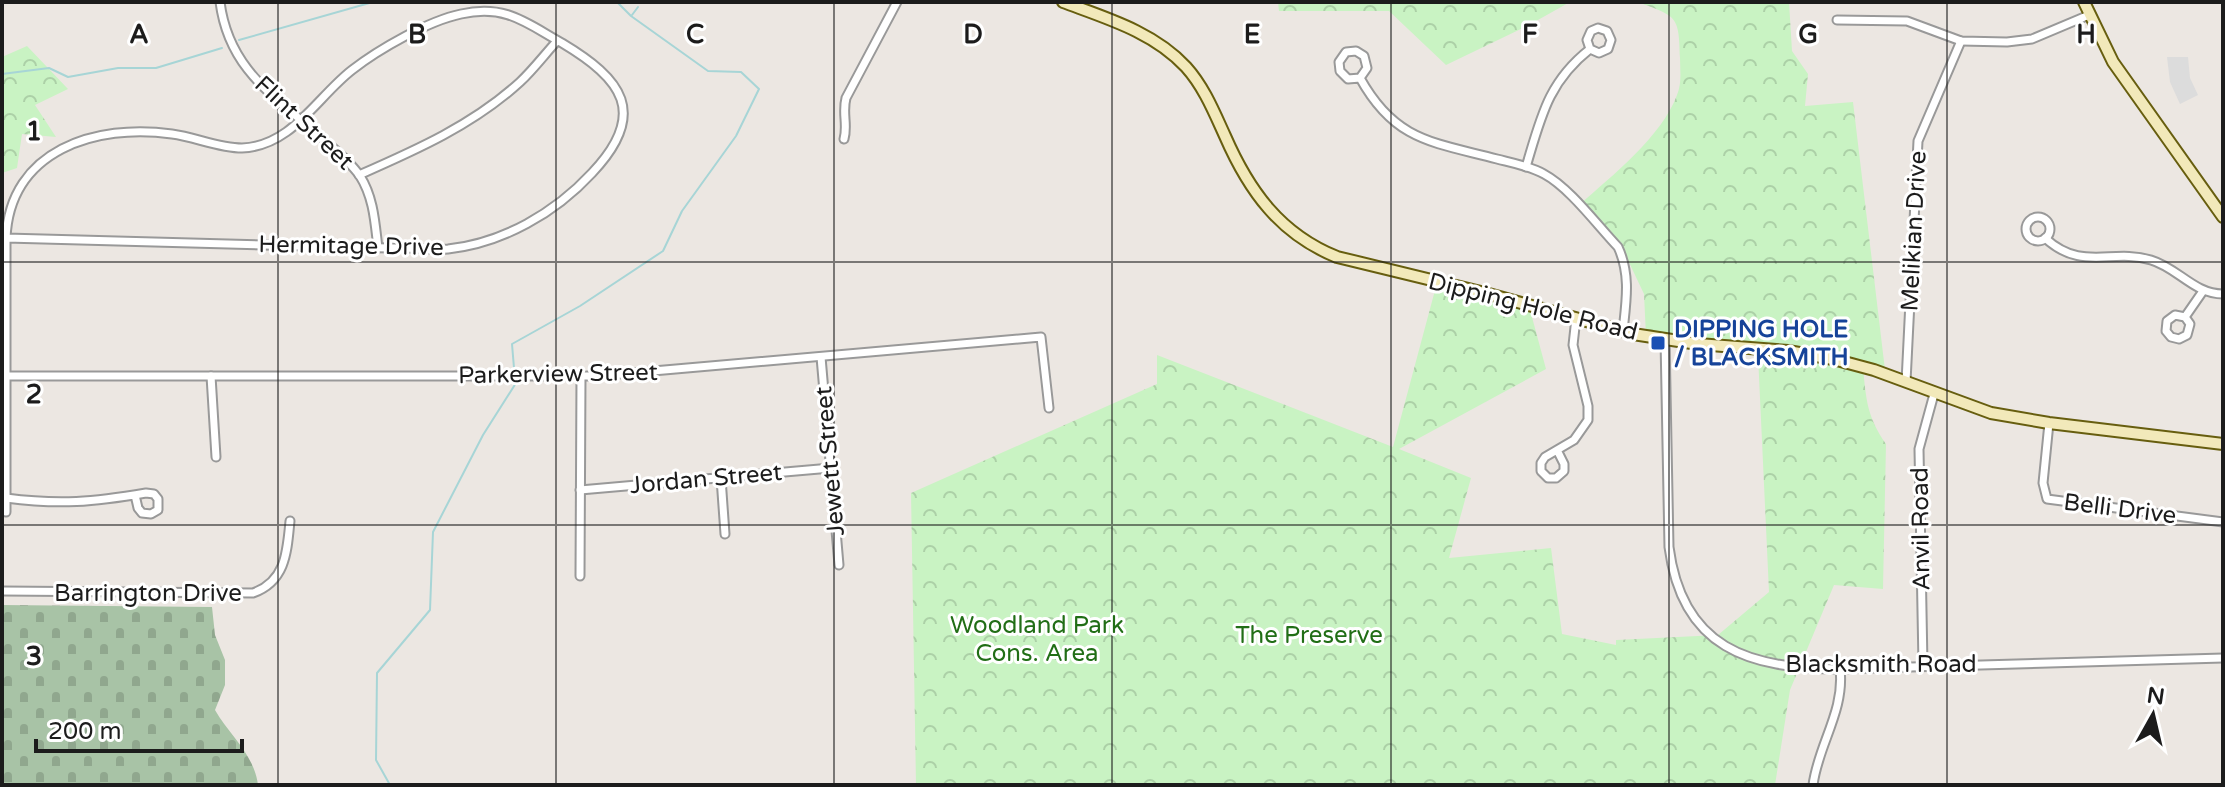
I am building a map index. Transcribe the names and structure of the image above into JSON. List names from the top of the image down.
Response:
{
  "streets": {
    "main road": ["Dipping Hole Road"],
    "street": [
      "Flint Street",
      "Melikian Drive",
      "Hermitage Drive",
      "Parkerview Street",
      "Jewett Street",
      "Jordan Street",
      "Belli Drive",
      "Anvil Road",
      "Barrington Drive",
      "Blacksmith Road"
    ]
  },
  "crossings": [
    ["Flint Street", "Hermitage Drive"],
    ["Melikian Drive", "Dipping Hole Road"],
    ["Hermitage Drive", "Parkerview Street"],
    ["Dipping Hole Road", "Belli Drive"],
    ["Dipping Hole Road", "Anvil Road"],
    ["Dipping Hole Road", "Blacksmith Road"],
    ["Parkerview Street", "Jewett Street"],
    ["Jewett Street", "Jordan Street"],
    ["Anvil Road", "Blacksmith Road"]
  ],
  "parks": ["Woodland Park Cons. Area", "The Preserve"],
  "places": {
    "transit": ["DIPPING HOLE / BLACKSMITH"]
  },
  "scale_bar": "200 m",
  "north": "top",
  "grid": {
    "columns": [
      "A",
      "B",
      "C",
      "D",
      "E",
      "F",
      "G",
      "H"
    ],
    "rows": ["1", "2", "3"]
  }
}
